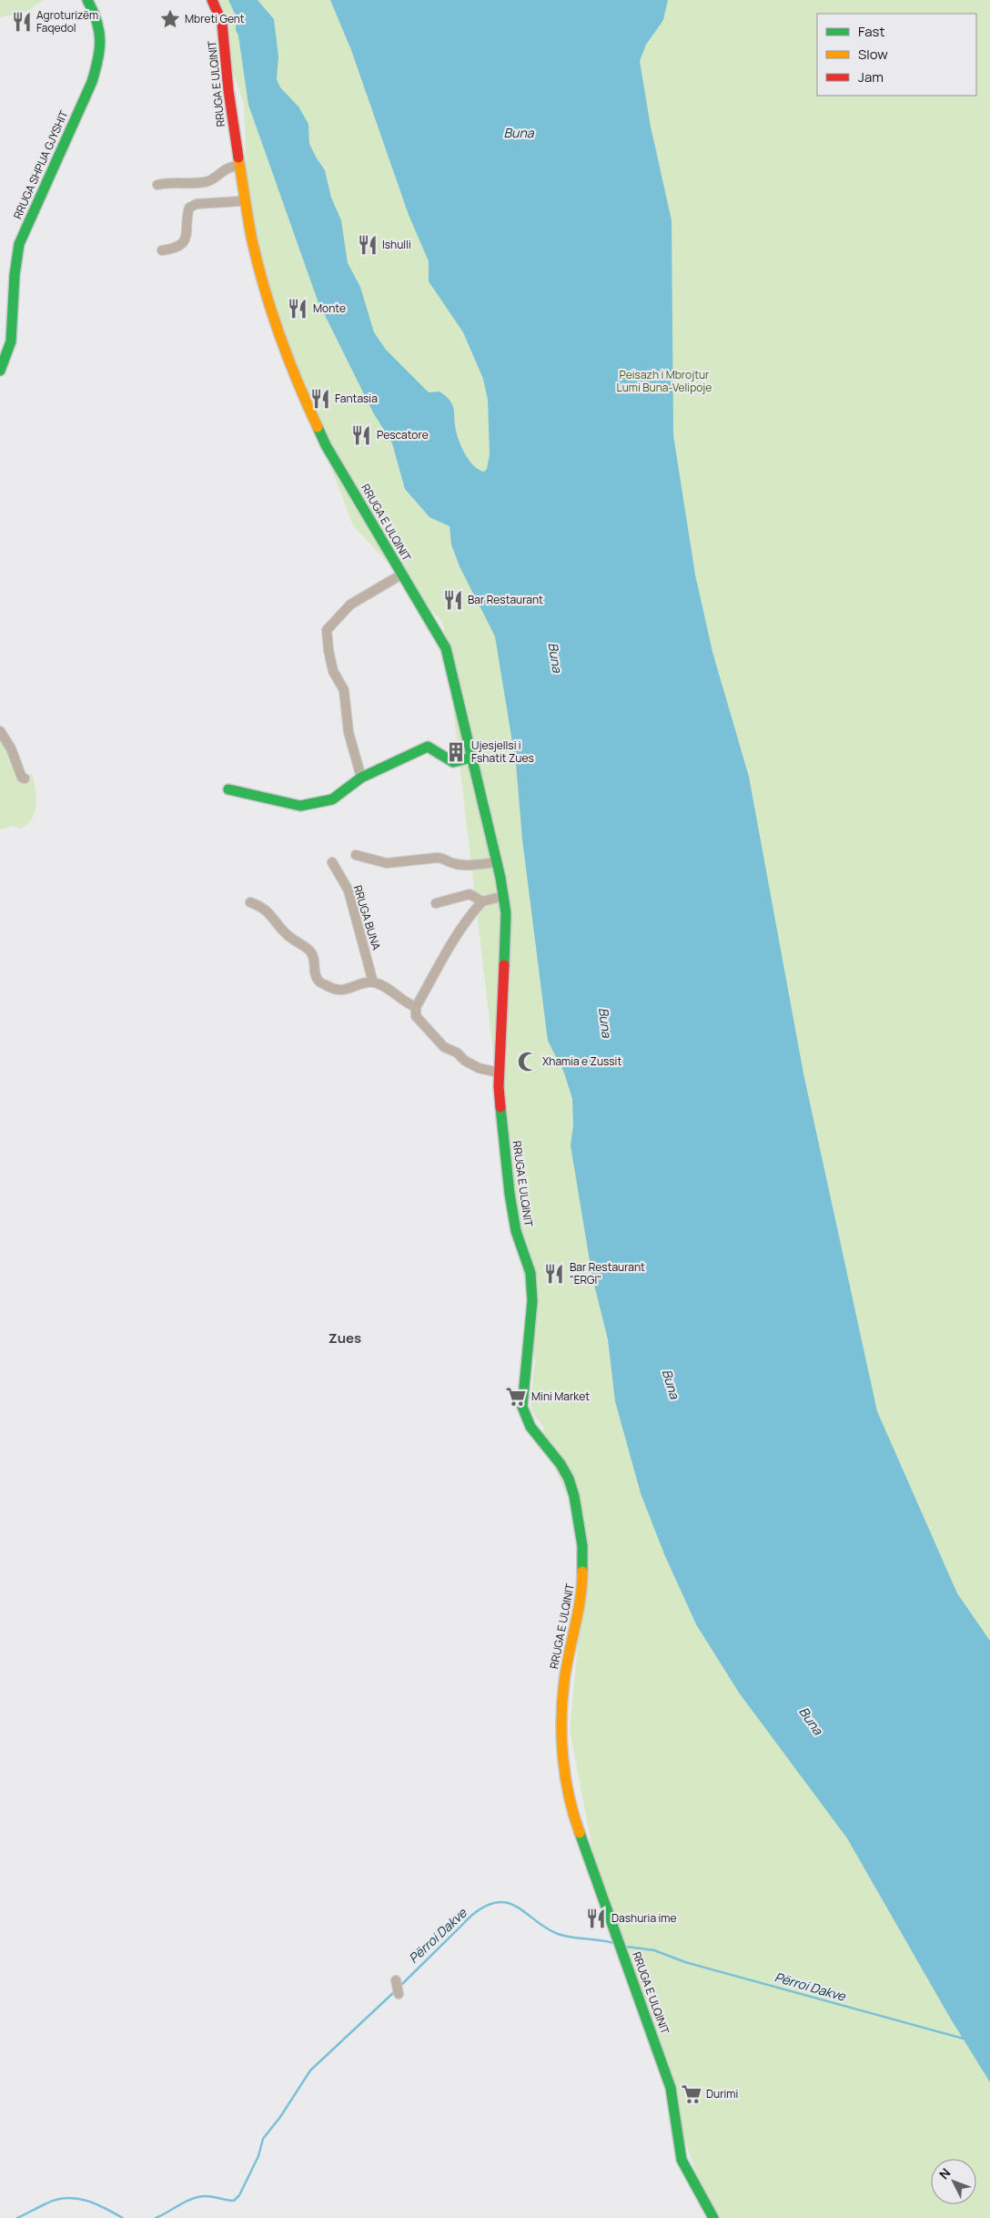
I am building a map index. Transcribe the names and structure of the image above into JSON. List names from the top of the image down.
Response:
{
  "streets": {
    "main road": ["RRUGA E ULQINIT", "RRUGA SHPIJA GJYSHIT"],
    "street": ["RRUGA BUNA"]
  },
  "districts": ["Zues"],
  "water": ["Buna", "Përroi Dakve"],
  "parks": ["Peisazh i Mbrojtur Lumi Buna-Velipoje"],
  "places": {
    "place": ["Mbreti Gent"],
    "restaurant": [
      "Agroturizëm Faqedol",
      "Ishulli",
      "Monte",
      "Fantasia",
      "Pescatore",
      "Bar Restaurant",
      "Bar Restaurant \"ERGI\"",
      "Dashuria ime"
    ],
    "building": ["Ujesjellsi i Fshatit Zues"],
    "mosque": ["Xhamia e Zussit"],
    "supermarket": ["Mini Market", "Durimi"]
  },
  "legend": ["Fast", "Slow", "Jam"],
  "north": "top left"
}
